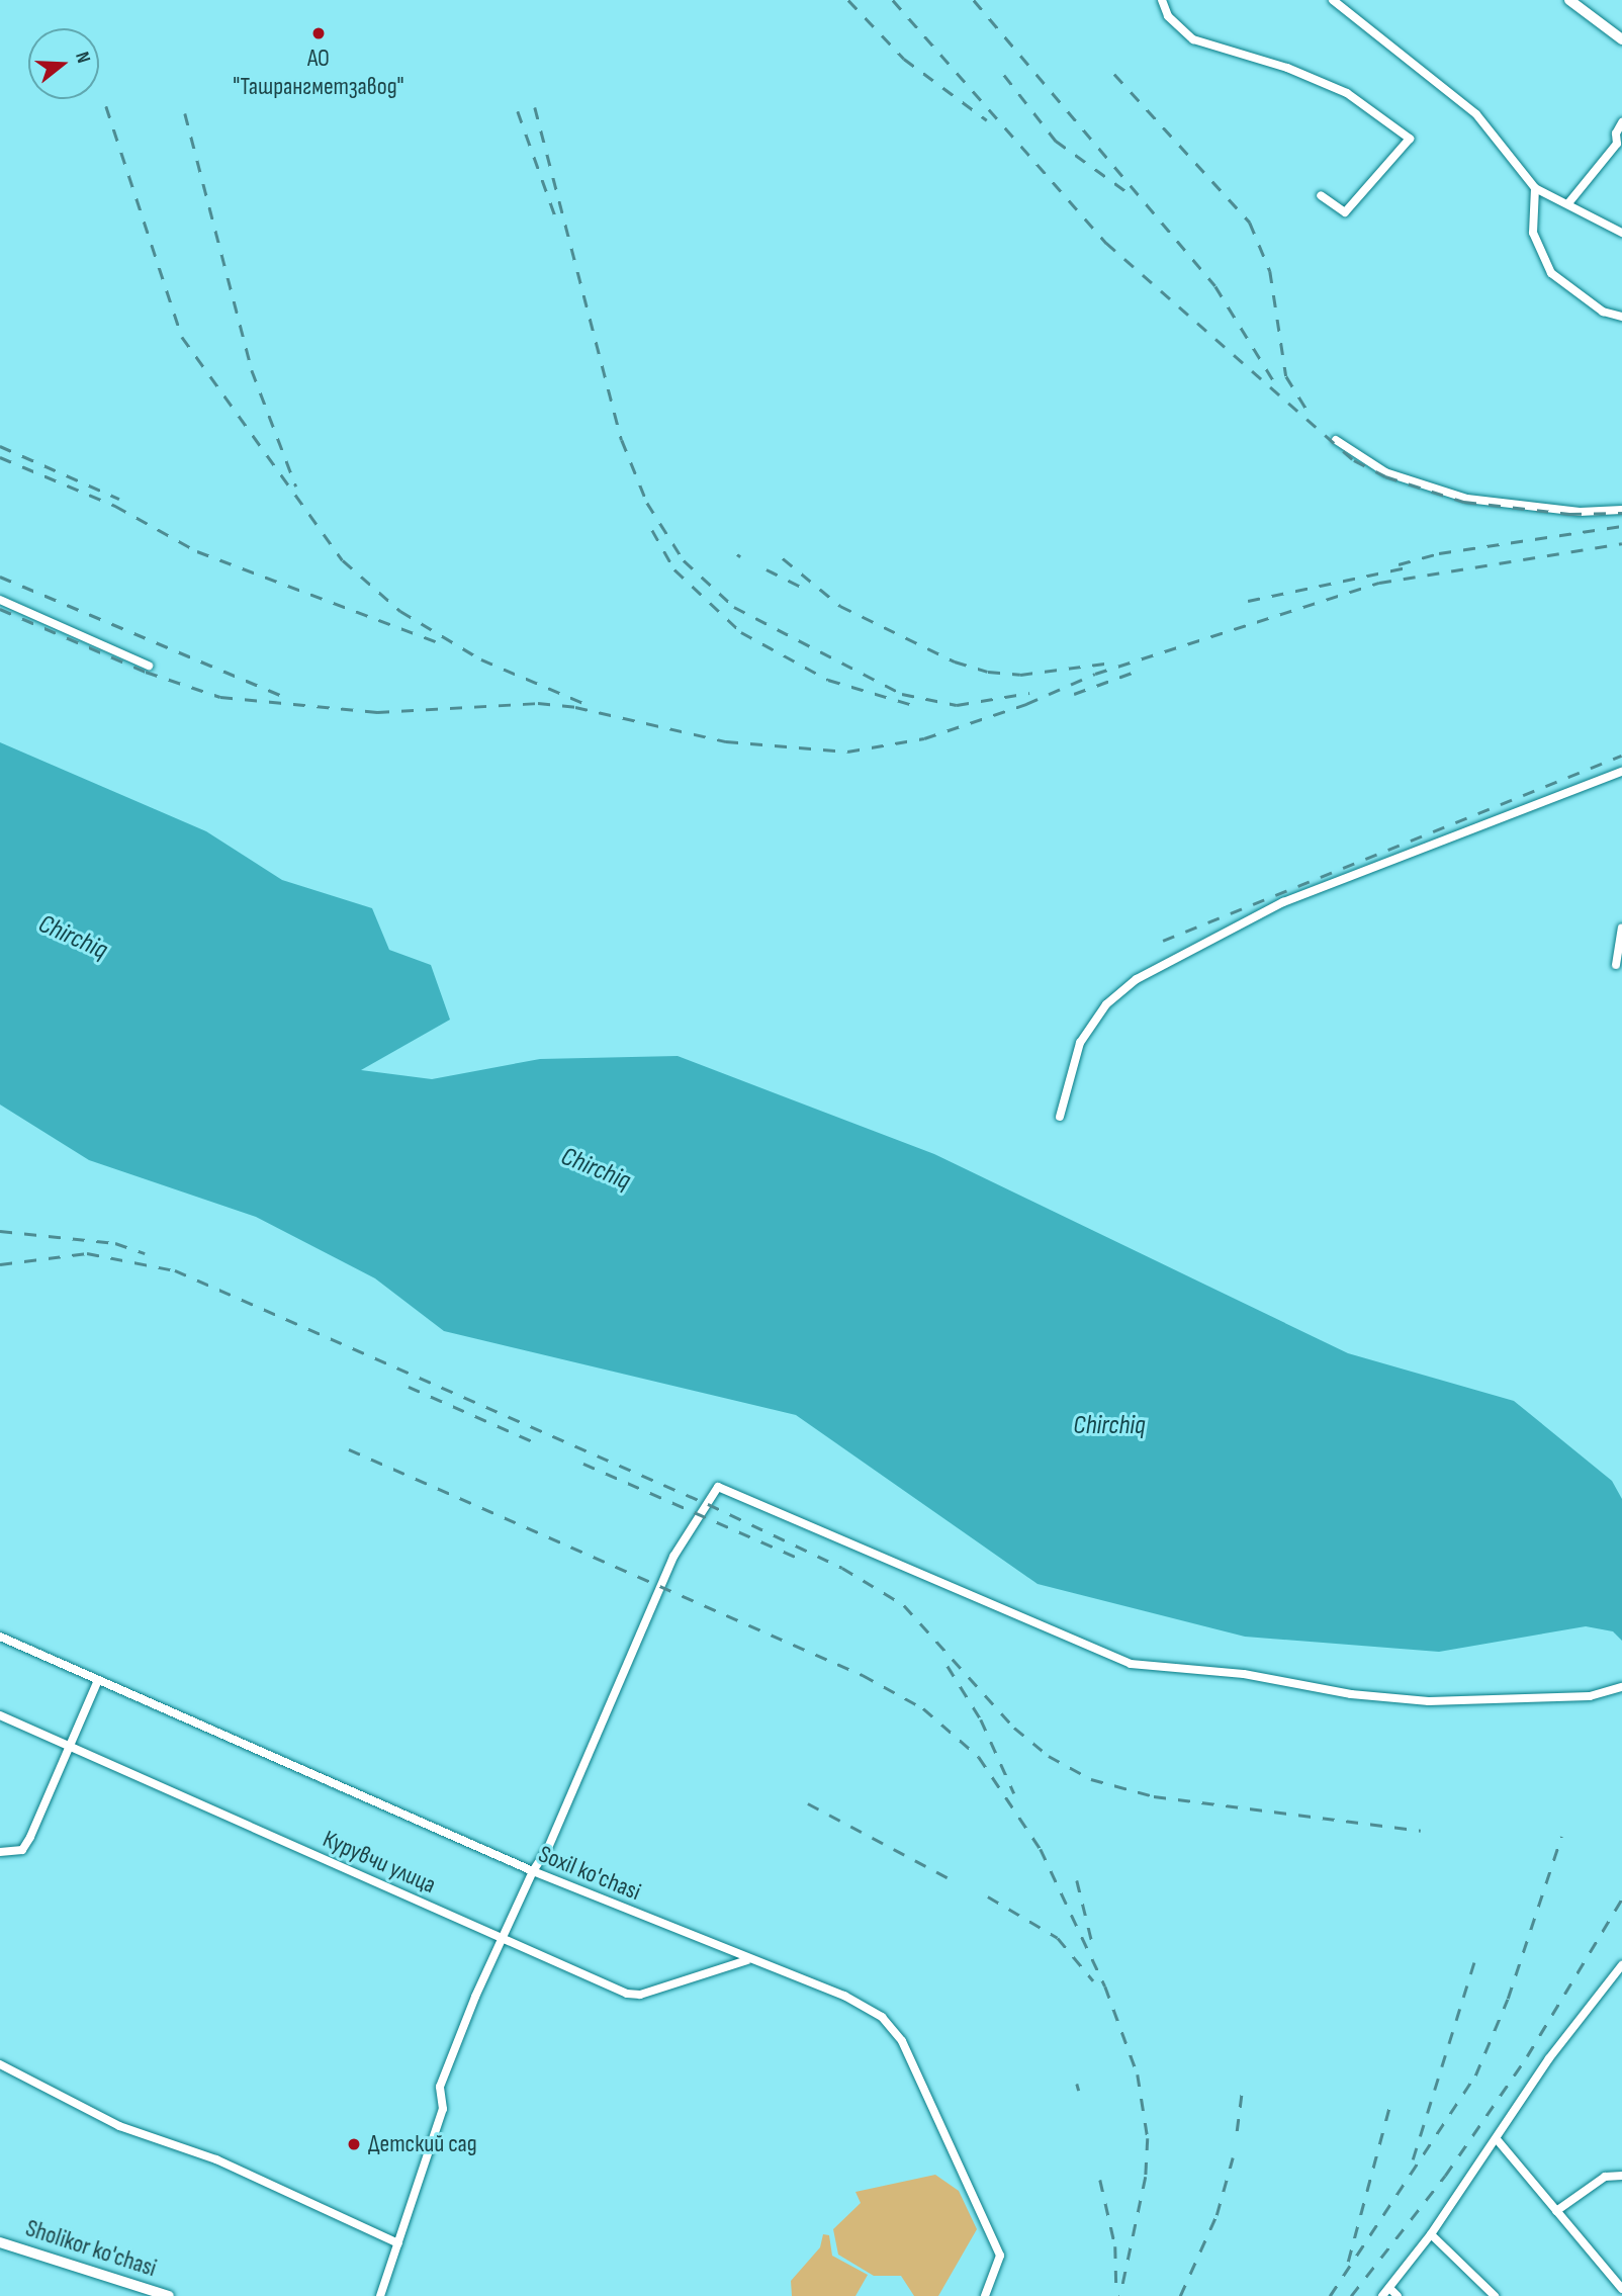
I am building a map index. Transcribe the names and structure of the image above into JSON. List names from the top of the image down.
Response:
{
  "streets": {
    "street": ["Курувчи улица", "Soxil ko'chasi", "Sholikor ko'chasi"]
  },
  "crossings": [
    ["Курувчи улица", "Soxil ko'chasi"]
  ],
  "water": ["Chirchiq"],
  "places": ["АО \"Ташрангметзавод\"", "Детский сад"],
  "north": "right"
}
